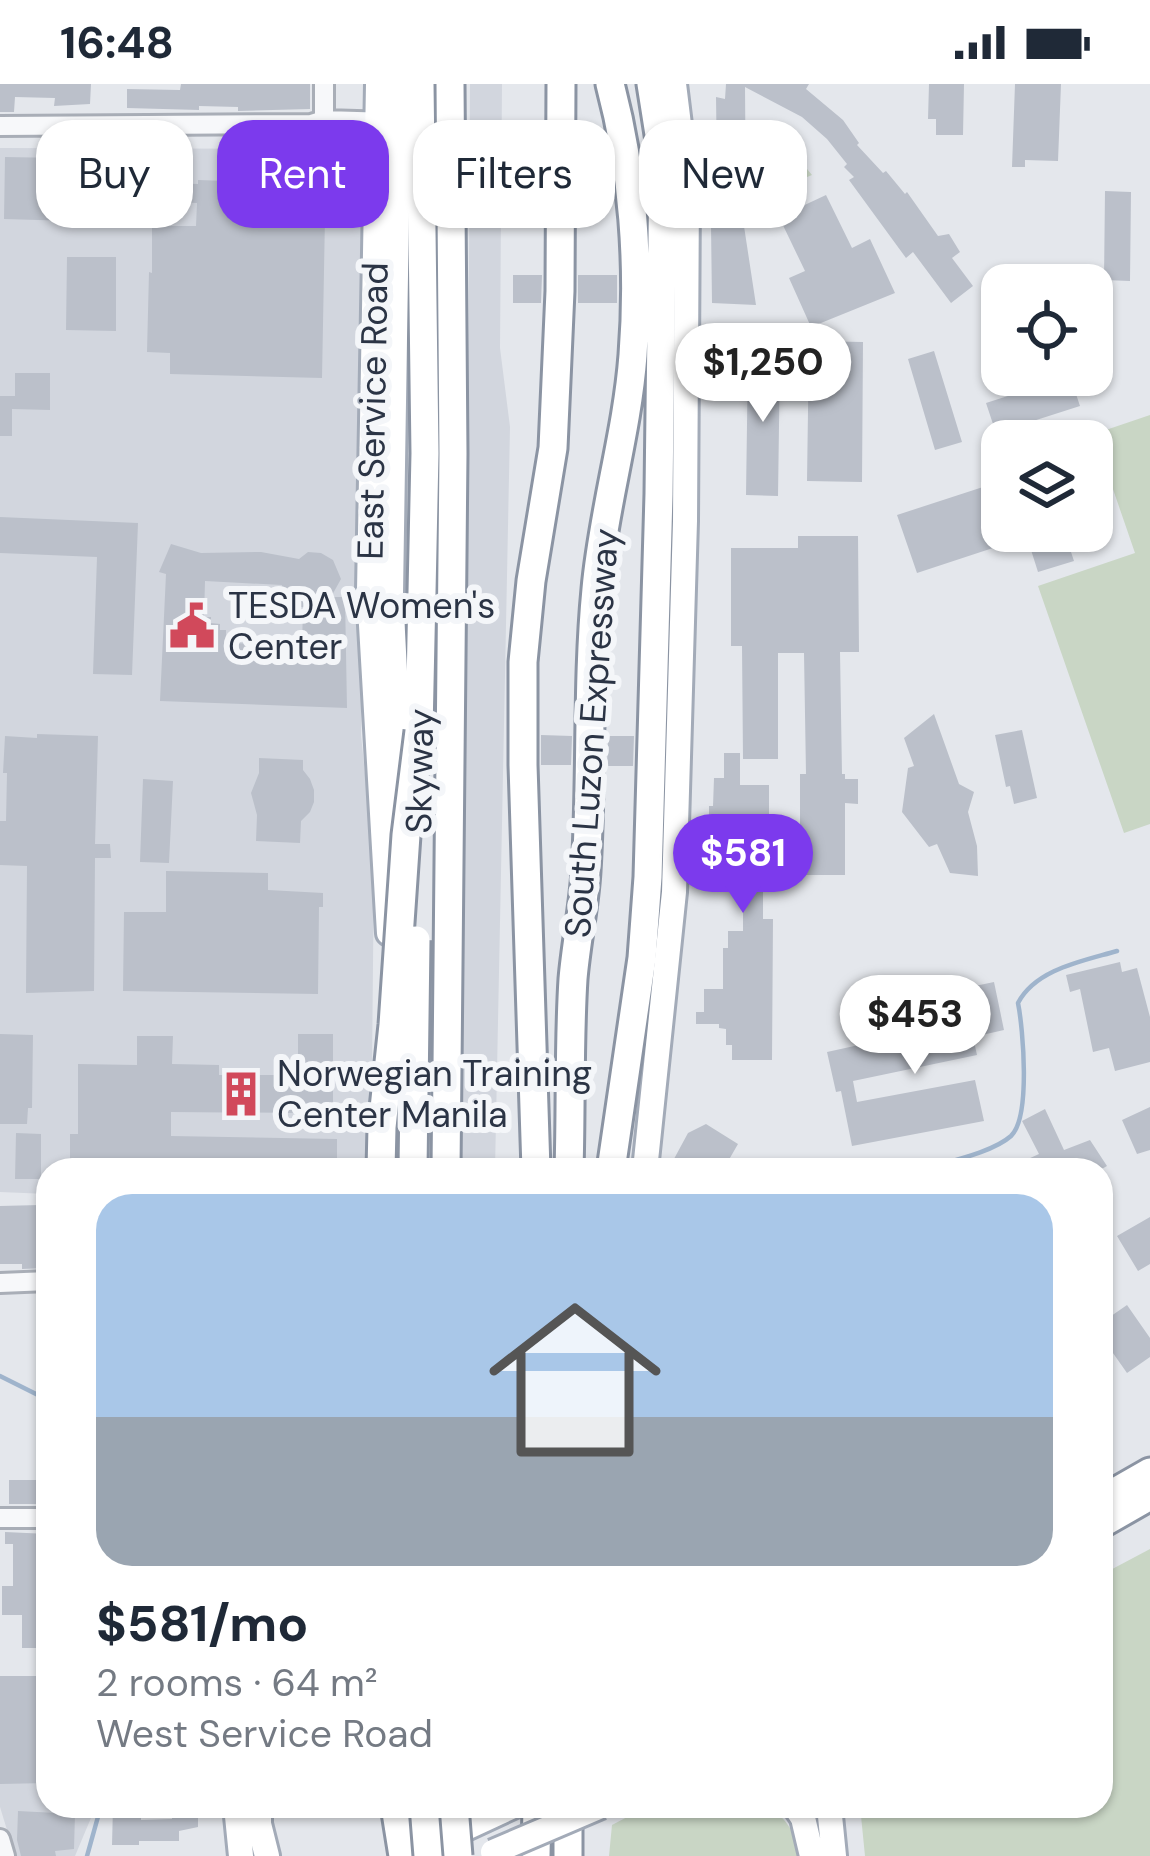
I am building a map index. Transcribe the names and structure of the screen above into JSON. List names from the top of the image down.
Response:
{
  "streets": {
    "highway": ["South Luzon Expressway", "Skyway"],
    "main road": ["East Service Road"]
  },
  "places": {
    "public building": ["TESDA Women's Center"],
    "building": ["Norwegian Training Center Manila"]
  },
  "page": {
    "status": "16:48",
    "chip": [
      "Buy",
      "Rent",
      "Filters",
      "New"
    ],
    "price": ["$1,250", "$581", "$453"],
    "list": [
      {
        "name": "$581/mo",
        "note": "2 rooms · 64 m² · West Service Road"
      }
    ]
  }
}
